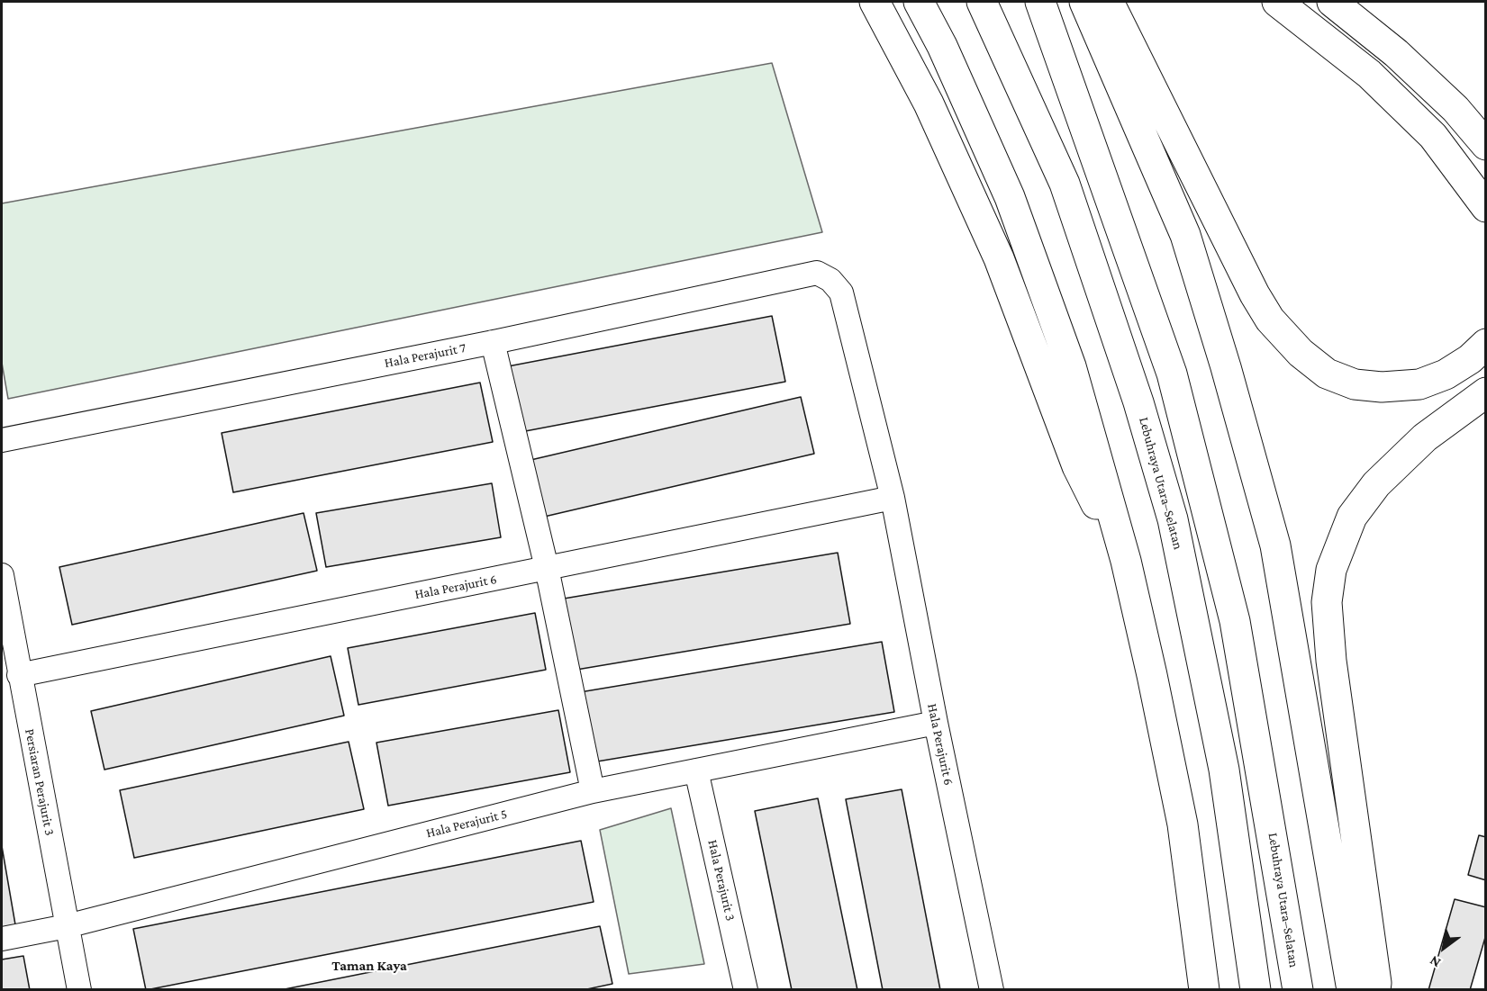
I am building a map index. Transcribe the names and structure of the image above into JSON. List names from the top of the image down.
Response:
{
  "streets": {
    "main road": ["Lebuhraya Utara–Selatan"],
    "street": [
      "Hala Perajurit 7",
      "Hala Perajurit 6",
      "Persiaran Perajurit 3",
      "Hala Perajurit 5",
      "Hala Perajurit 3"
    ]
  },
  "crossings": [
    ["Hala Perajurit 7", "Hala Perajurit 6"],
    ["Hala Perajurit 6", "Persiaran Perajurit 3"],
    ["Hala Perajurit 6", "Hala Perajurit 5"],
    ["Persiaran Perajurit 3", "Hala Perajurit 5"],
    ["Hala Perajurit 5", "Hala Perajurit 3"]
  ],
  "districts": ["Taman Kaya"],
  "north": "bottom left"
}
